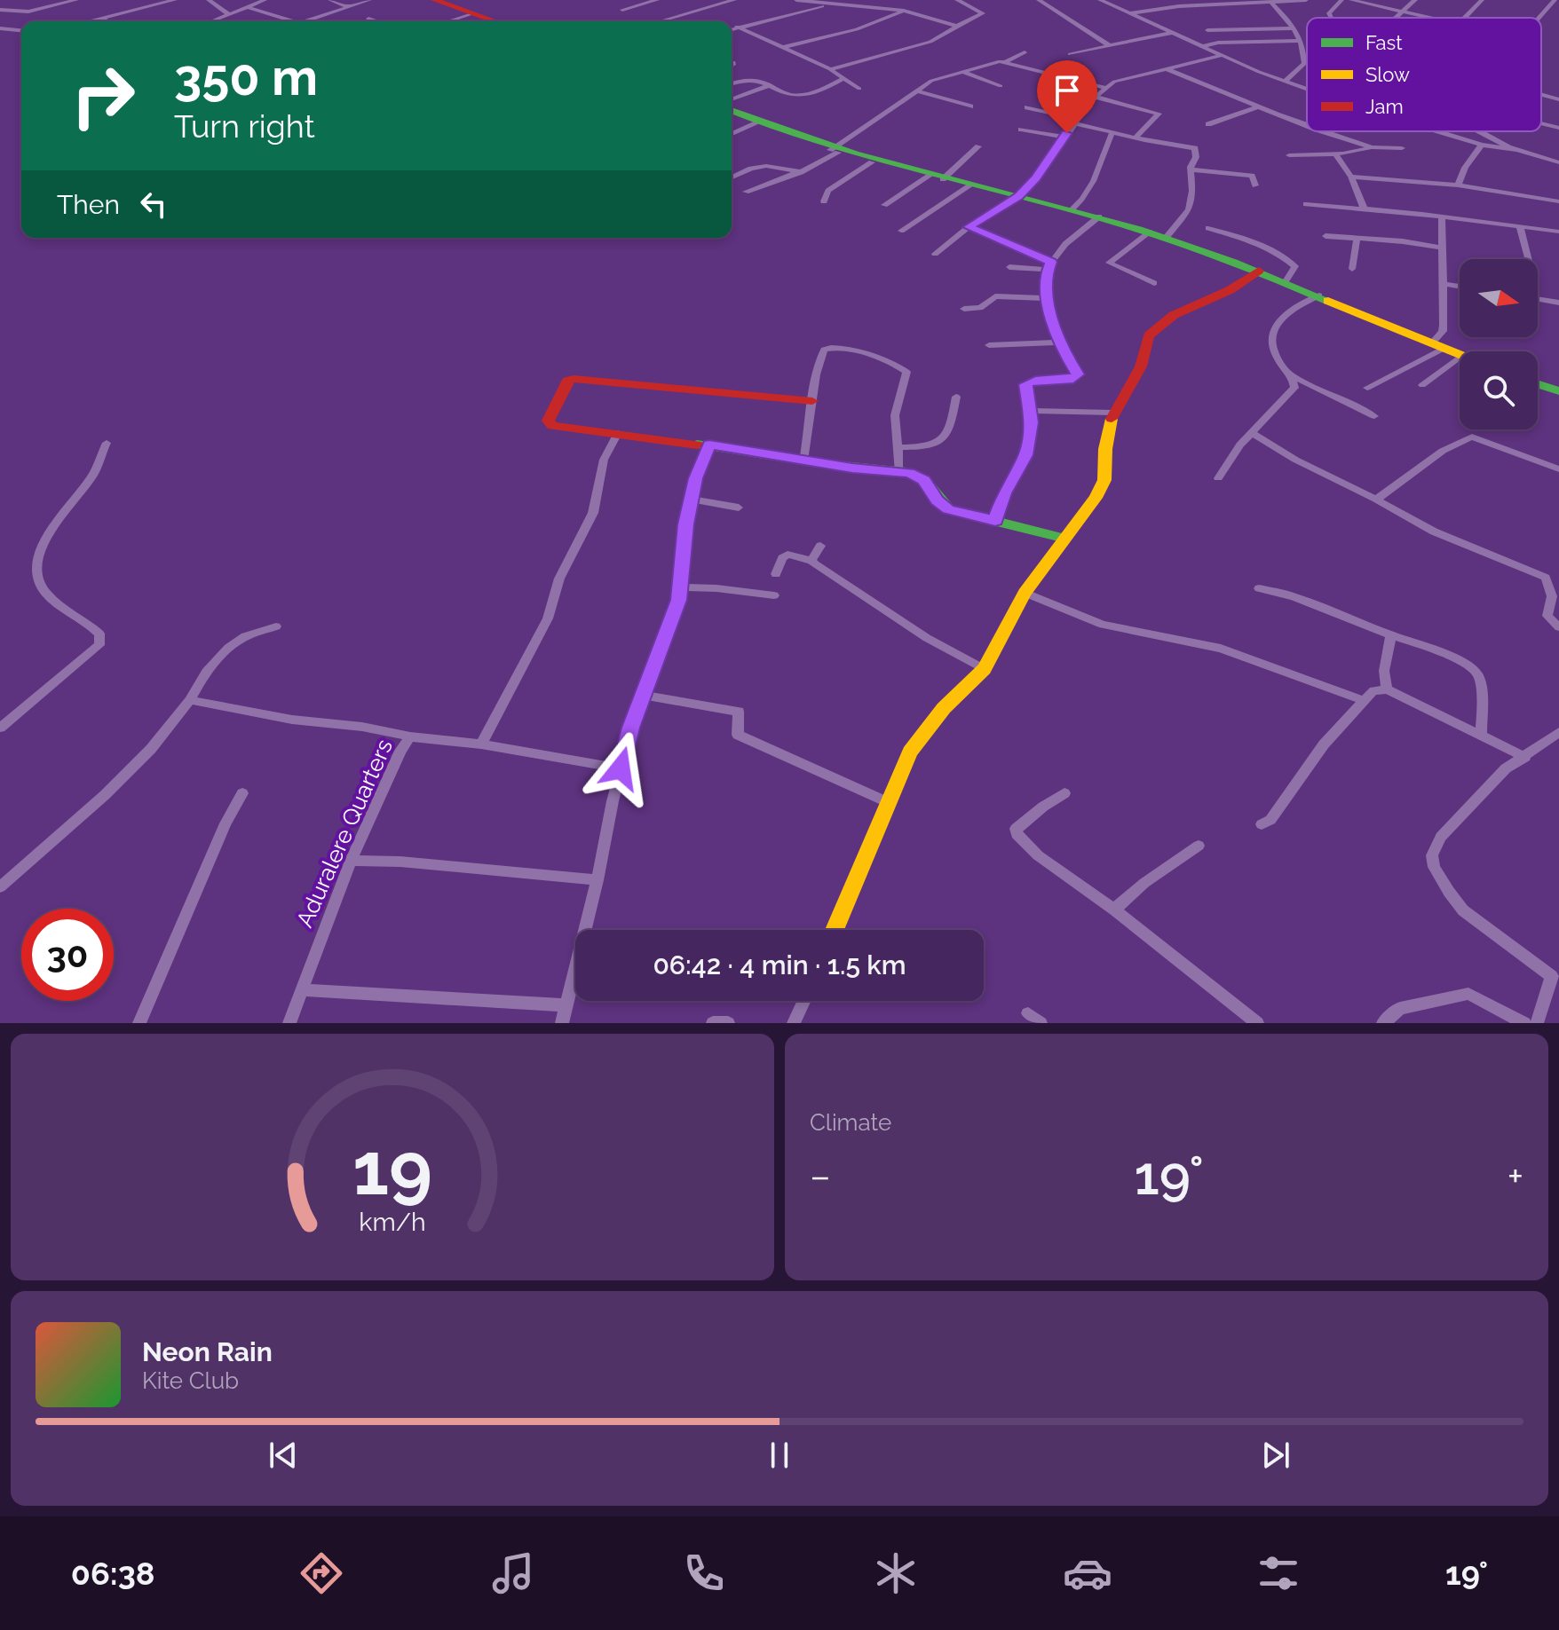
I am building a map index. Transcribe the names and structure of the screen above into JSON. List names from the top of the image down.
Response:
{
  "streets": {
    "street": ["Aduralere Quarters"]
  },
  "legend": ["Fast", "Slow", "Jam"],
  "north": "right",
  "page": {
    "turn": ["350 m", "Turn right"],
    "then": "Then",
    "limit": "30",
    "trip": "06:42 · 4 min · 1.5 km",
    "tile": "Climate",
    "heat": ["−", "19°", "+"],
    "song": ["Neon Rain", "Kite Club"],
    "tabs": ["06:38", "19°"],
    "gauge": ["19", "km/h"]
  }
}
